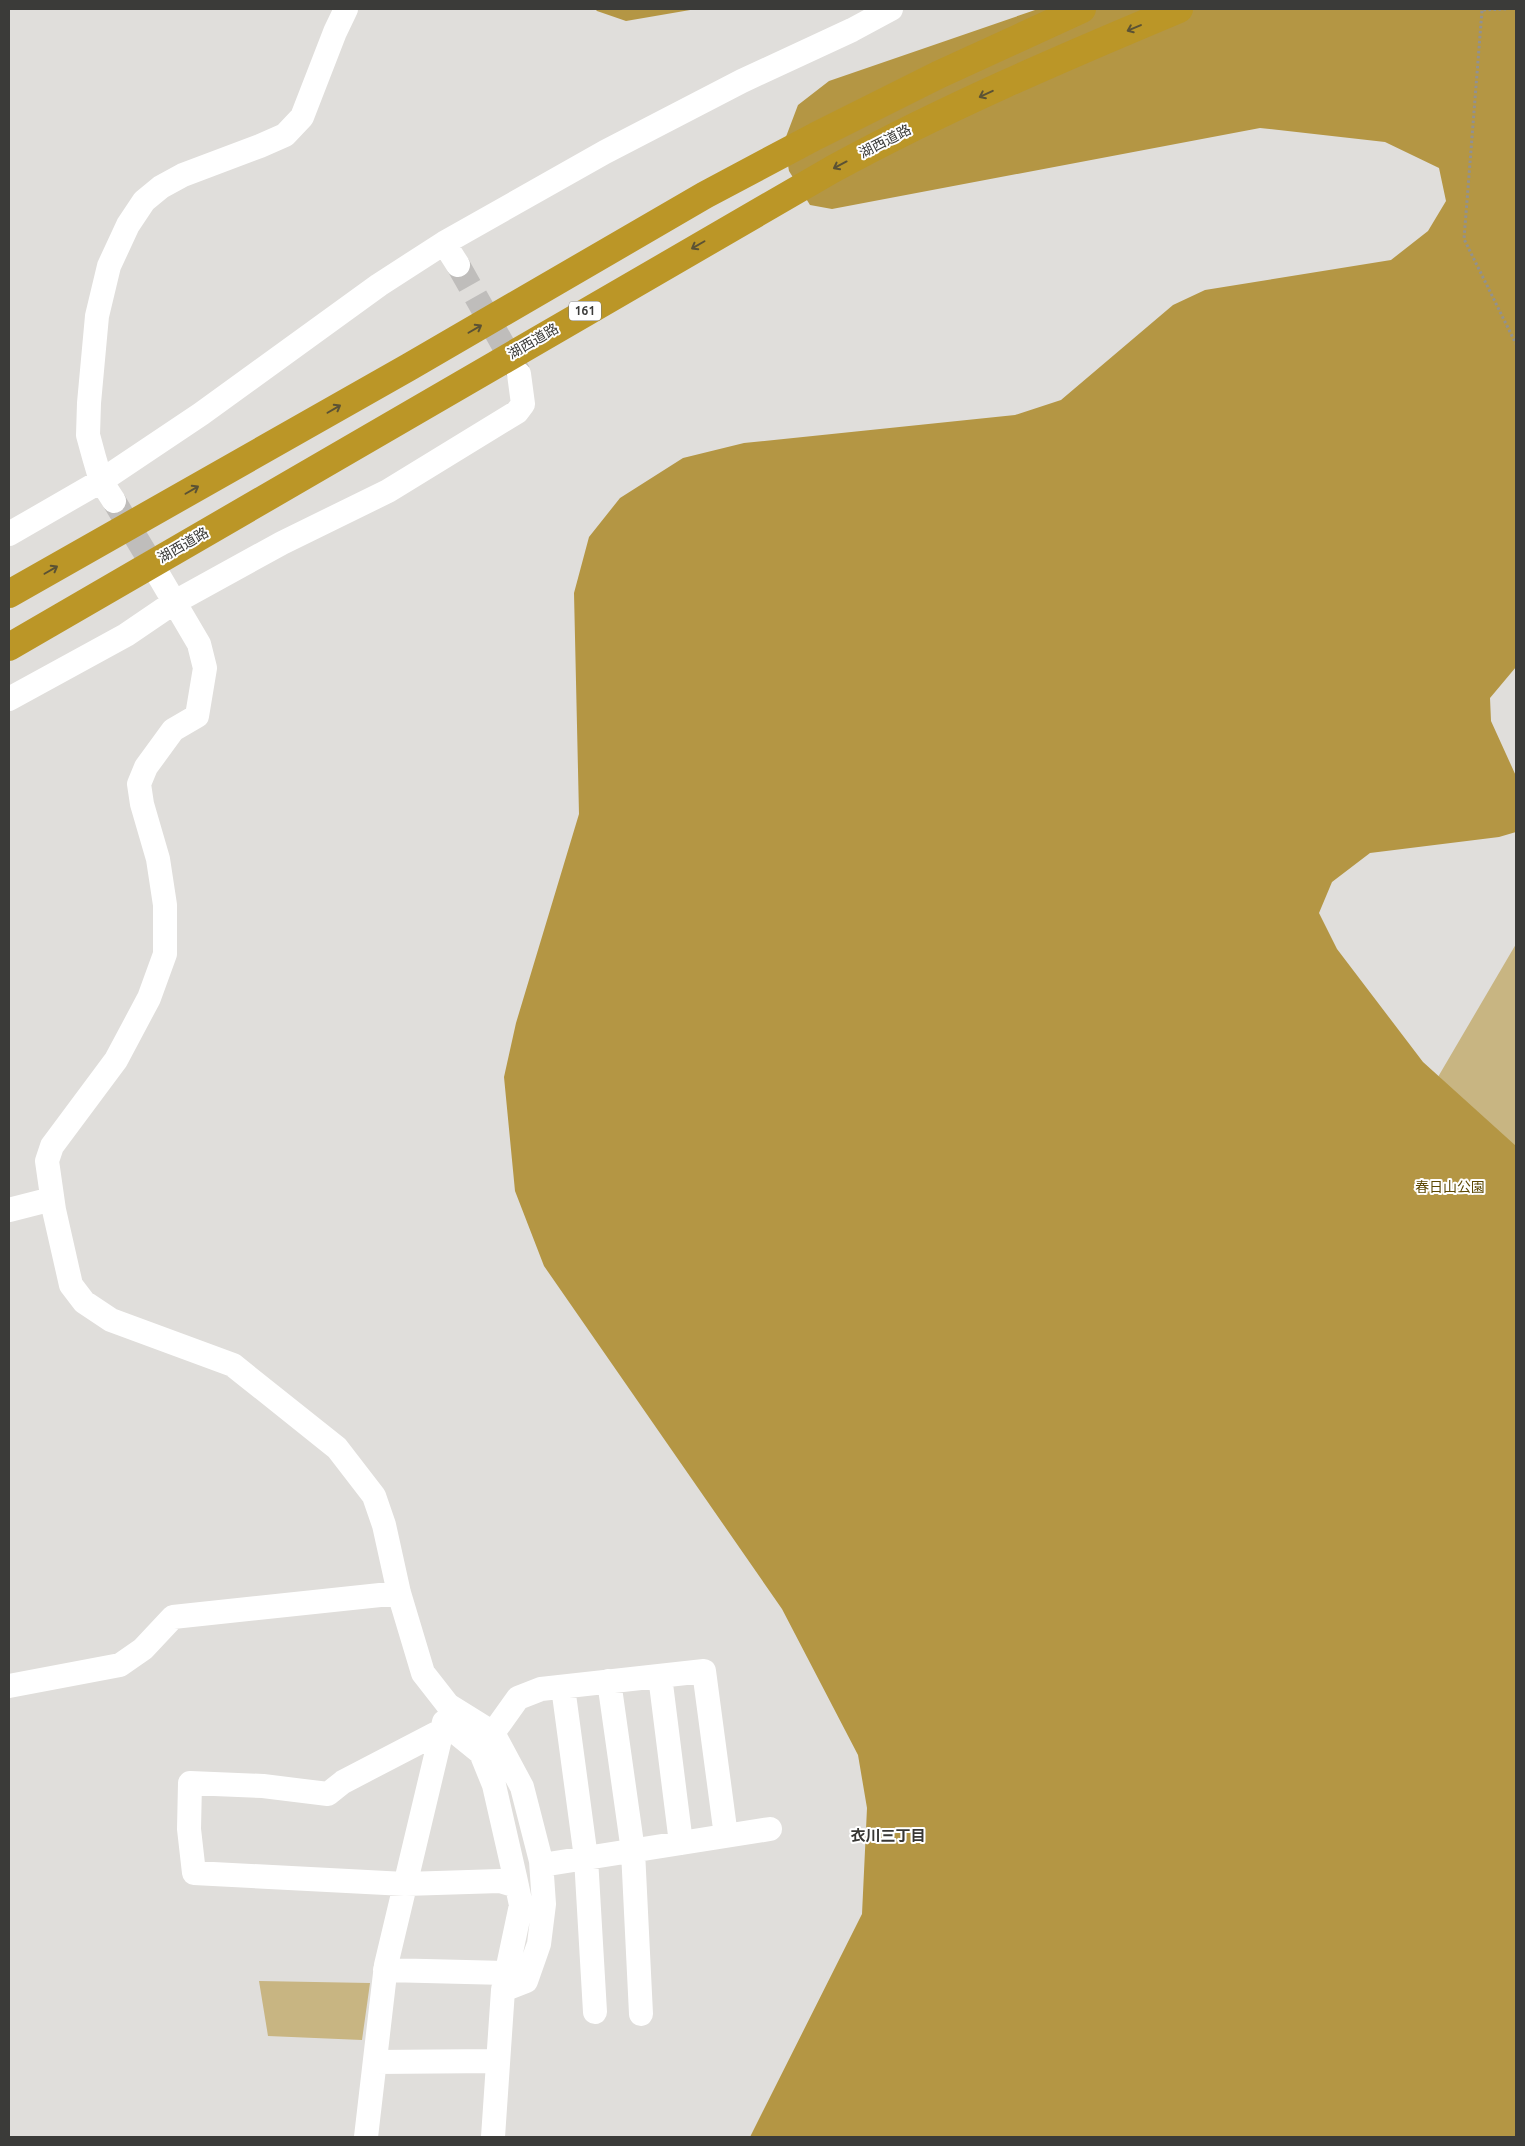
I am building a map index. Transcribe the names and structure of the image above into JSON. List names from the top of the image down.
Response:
{
  "streets": {
    "highway": ["湖西道路", "161"]
  },
  "districts": ["衣川三丁目"],
  "parks": ["春日山公園"]
}
